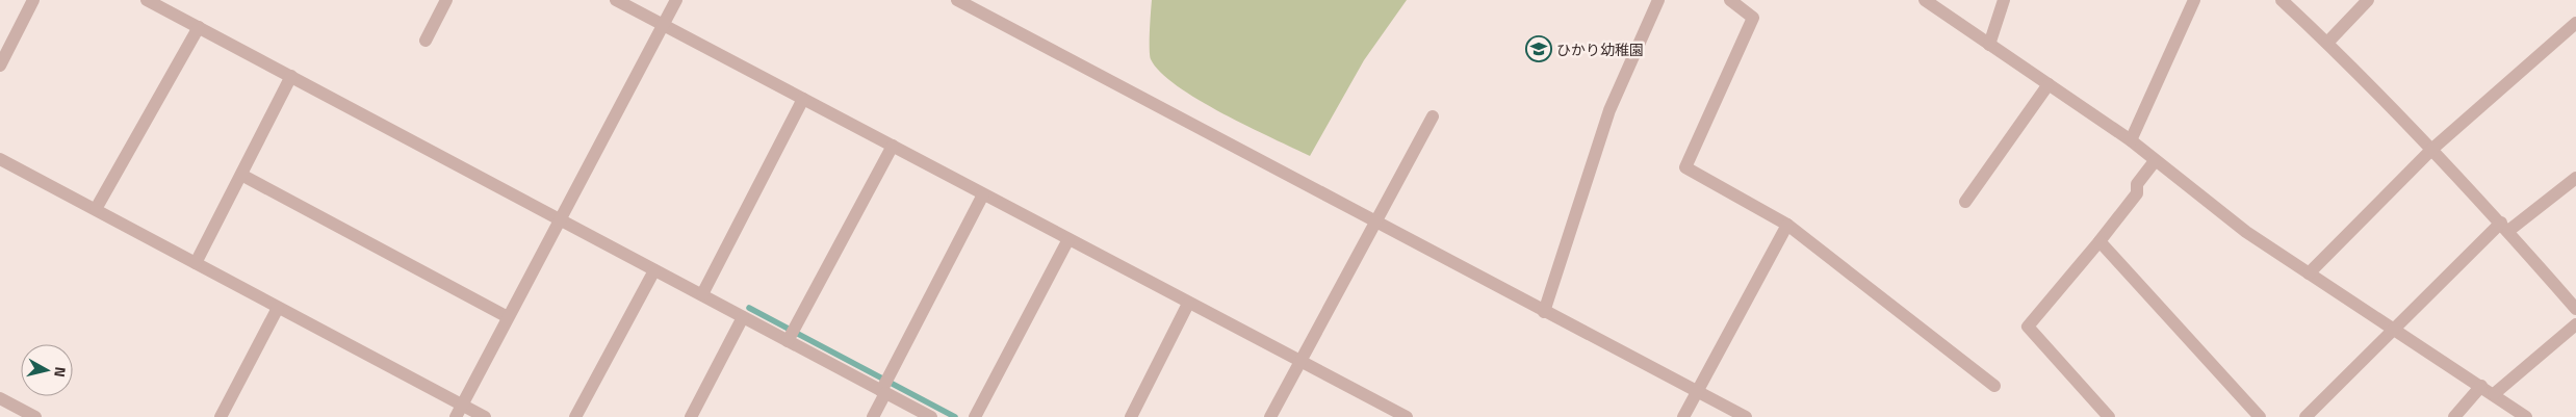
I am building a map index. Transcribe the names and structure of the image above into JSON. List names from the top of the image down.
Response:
{
  "places": {
    "school or university": ["ひかり幼稚園"]
  },
  "north": "right"
}
